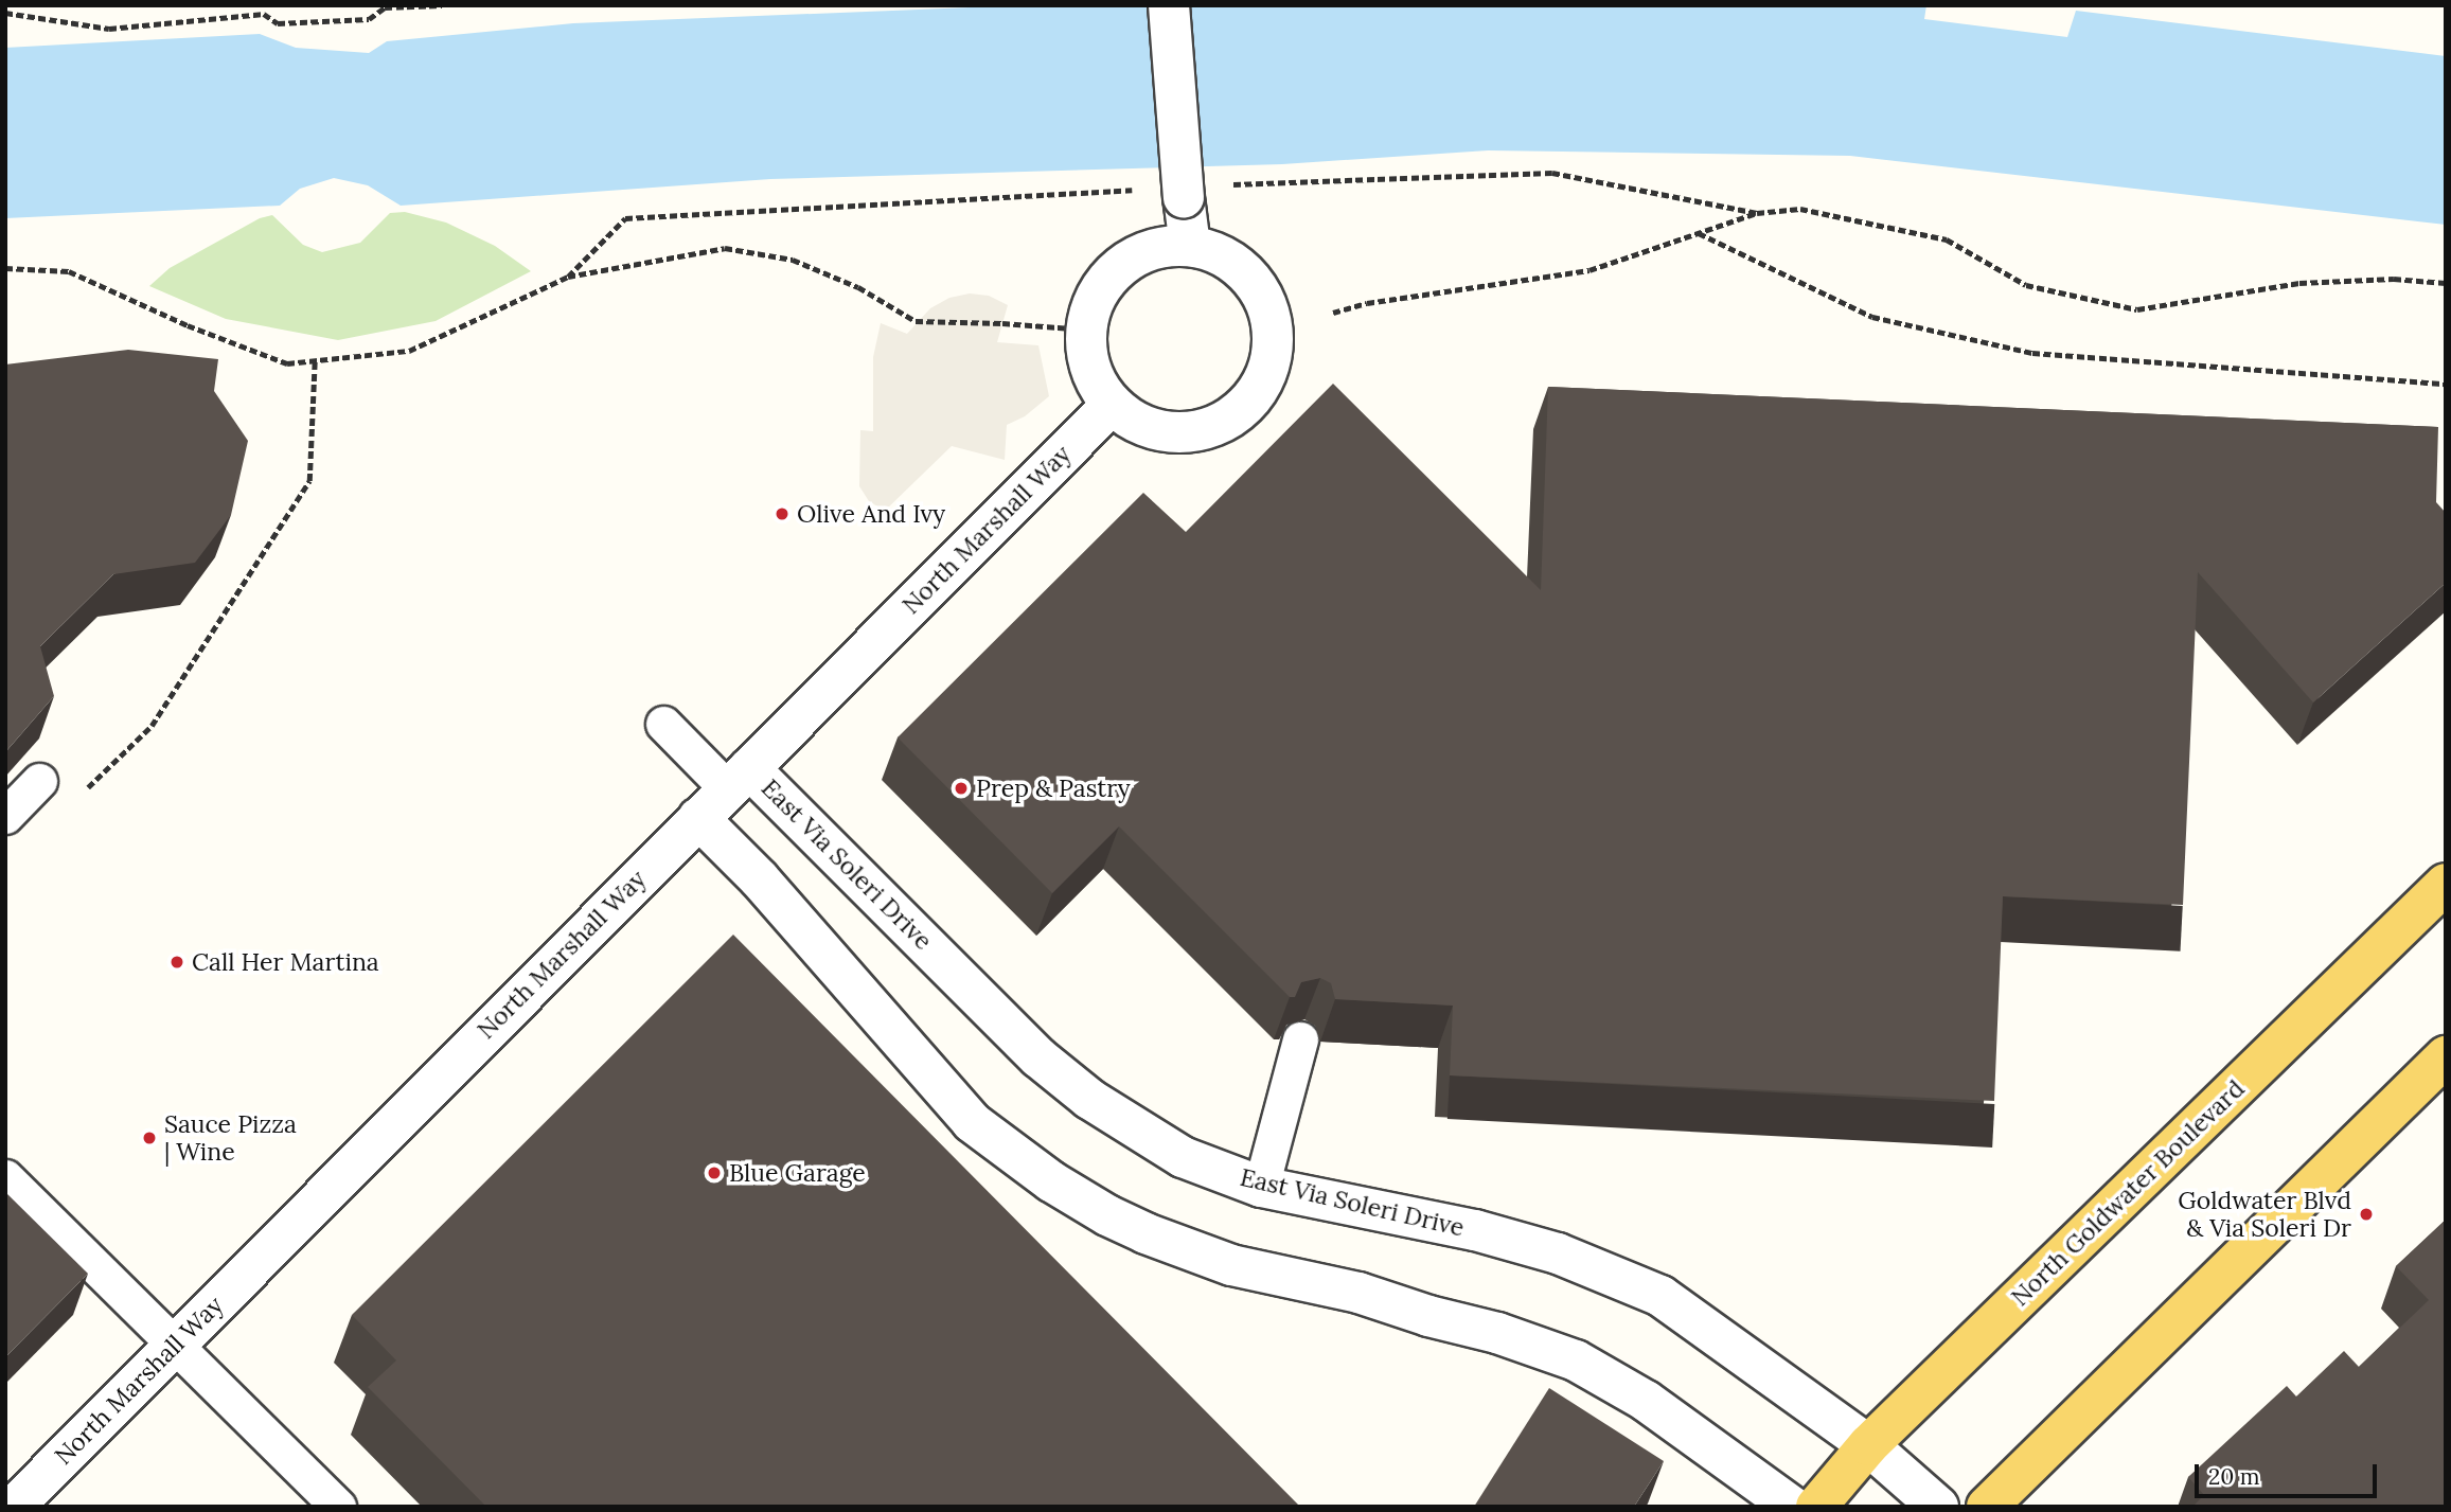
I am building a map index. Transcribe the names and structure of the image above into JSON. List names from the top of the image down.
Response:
{
  "streets": {
    "main road": ["North Goldwater Boulevard"],
    "street": ["North Marshall Way", "East Via Soleri Drive"]
  },
  "crossings": [
    ["North Marshall Way", "East Via Soleri Drive"],
    ["East Via Soleri Drive", "North Goldwater Boulevard"]
  ],
  "places": [
    "Olive And Ivy",
    "Prep & Pastry",
    "Call Her Martina",
    "Sauce Pizza | Wine",
    "Blue Garage",
    "Goldwater Blvd & Via Soleri Dr"
  ],
  "scale_bar": "20 m"
}
